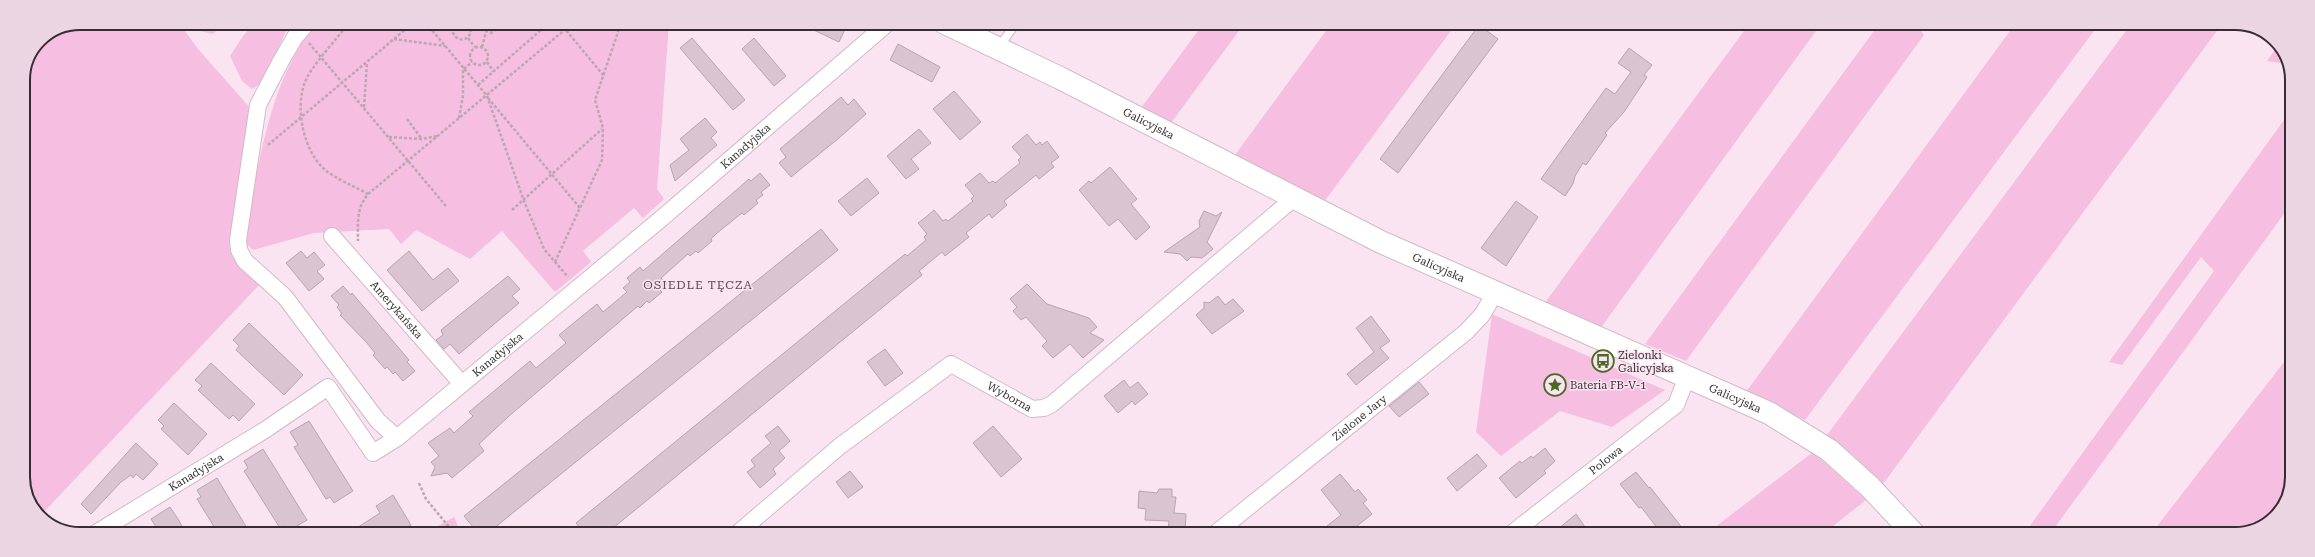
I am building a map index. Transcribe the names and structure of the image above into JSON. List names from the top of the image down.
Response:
{
  "streets": {
    "street": [
      "Galicyjska",
      "Kanadyjska",
      "Amerykańska",
      "Wyborna",
      "Zielone Jary",
      "Polowa"
    ]
  },
  "crossings": [
    ["Galicyjska", "Wyborna"],
    ["Galicyjska", "Zielone Jary"],
    ["Galicyjska", "Polowa"],
    ["Kanadyjska", "Amerykańska"]
  ],
  "districts": ["OSIEDLE TĘCZA"],
  "places": {
    "bus stop": ["Zielonki Galicyjska"],
    "place": ["Bateria FB-V-1"]
  }
}
